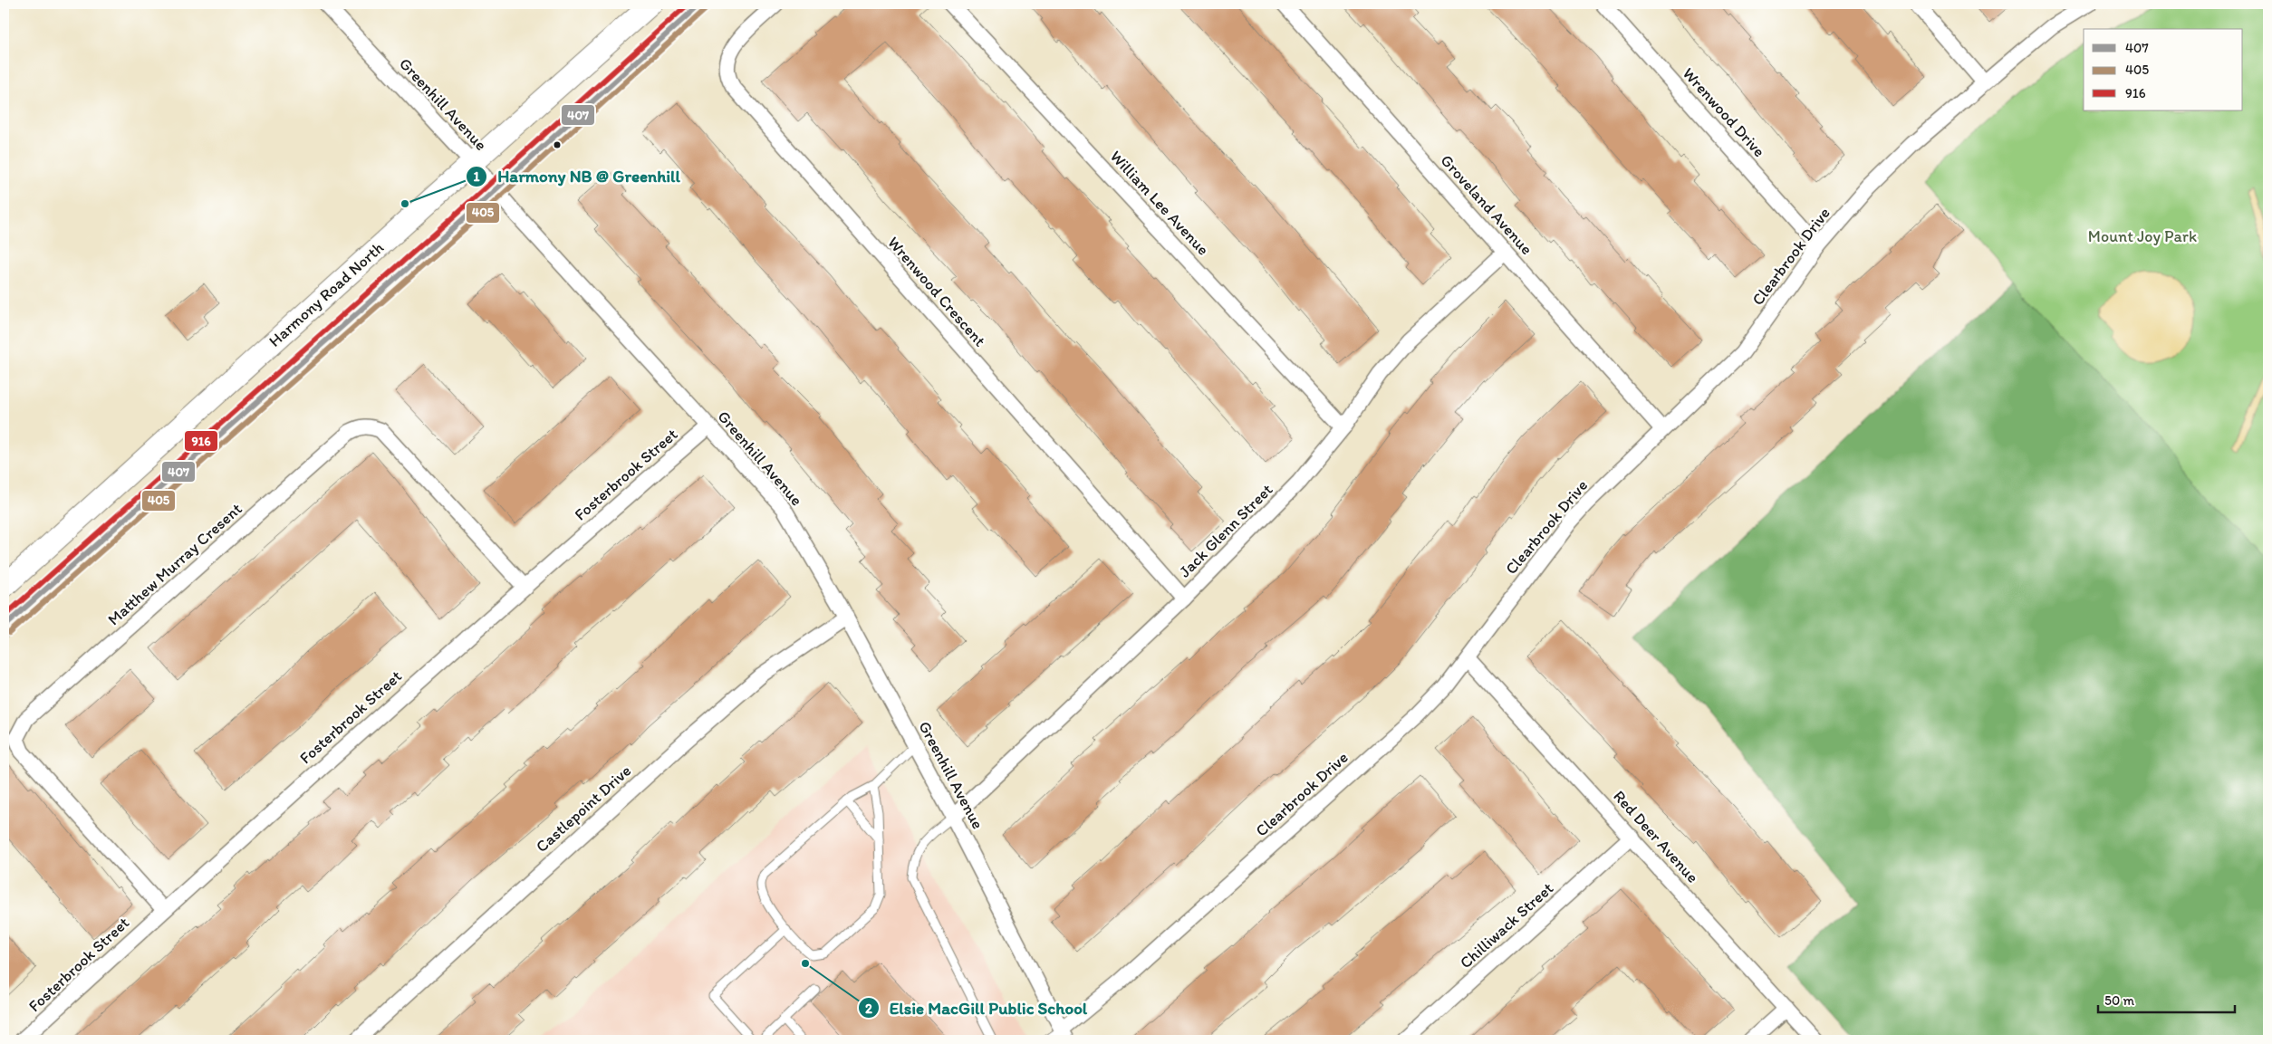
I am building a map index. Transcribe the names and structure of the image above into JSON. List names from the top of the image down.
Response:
{
  "streets": {
    "main road": ["Harmony Road North"],
    "street": [
      "Greenhill Avenue",
      "Wrenwood Drive",
      "William Lee Avenue",
      "Groveland Avenue",
      "Clearbrook Drive",
      "Wrenwood Crescent",
      "Fosterbrook Street",
      "Jack Glenn Street",
      "Matthew Murray Cresent",
      "Castlepoint Drive",
      "Red Deer Avenue",
      "Chilliwack Street"
    ]
  },
  "crossings": [
    ["Greenhill Avenue", "Clearbrook Drive"],
    ["Greenhill Avenue", "Harmony Road North"],
    ["Greenhill Avenue", "Fosterbrook Street"],
    ["Greenhill Avenue", "Jack Glenn Street"],
    ["Greenhill Avenue", "Castlepoint Drive"],
    ["Wrenwood Drive", "Clearbrook Drive"],
    ["William Lee Avenue", "Jack Glenn Street"],
    ["Groveland Avenue", "Clearbrook Drive"],
    ["Groveland Avenue", "Jack Glenn Street"],
    ["Clearbrook Drive", "Red Deer Avenue"],
    ["Wrenwood Crescent", "Jack Glenn Street"],
    ["Fosterbrook Street", "Matthew Murray Cresent"],
    ["Red Deer Avenue", "Chilliwack Street"]
  ],
  "parks": ["Mount Joy Park"],
  "places": ["Harmony NB @ Greenhill", "Elsie MacGill Public School"],
  "lines": ["transit line 407", "transit line 916", "transit line 405"],
  "legend": ["407", "405", "916"],
  "scale_bar": "50 m"
}
